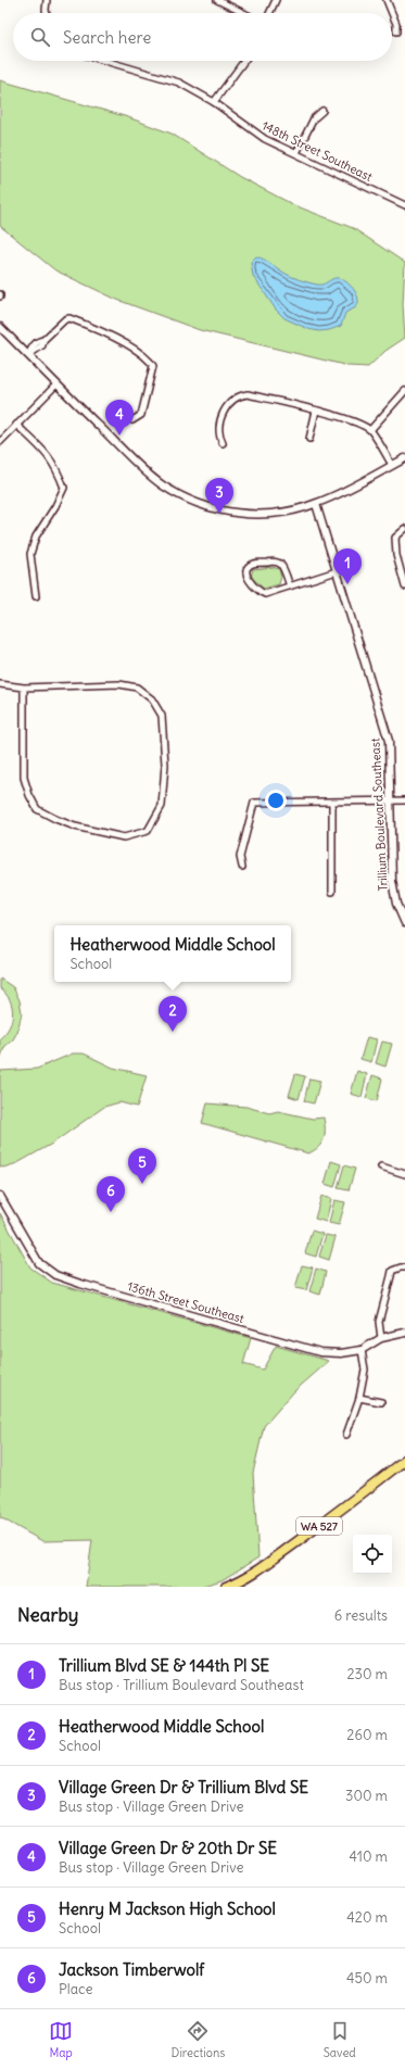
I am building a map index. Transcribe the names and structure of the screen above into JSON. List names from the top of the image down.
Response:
{
  "streets": {
    "main road": ["WA 527"],
    "street": ["148th Street Southeast", "Trillium Boulevard Southeast", "136th Street Southeast"]
  },
  "page": {
    "search": "Search here",
    "pins": [
      "4",
      "3",
      "1",
      "2",
      "5",
      "6"
    ],
    "popup": ["Heatherwood Middle School", "School"],
    "heading": ["Nearby", "6 results"],
    "list": [
      {
        "mark": "1",
        "name": "Trillium Blvd SE & 144th Pl SE",
        "note": "Bus stop · Trillium Boulevard Southeast",
        "value": "230 m"
      },
      {
        "mark": "2",
        "name": "Heatherwood Middle School",
        "note": "School",
        "value": "260 m"
      },
      {
        "mark": "3",
        "name": "Village Green Dr & Trillium Blvd SE",
        "note": "Bus stop · Village Green Drive",
        "value": "300 m"
      },
      {
        "mark": "4",
        "name": "Village Green Dr & 20th Dr SE",
        "note": "Bus stop · Village Green Drive",
        "value": "410 m"
      },
      {
        "mark": "5",
        "name": "Henry M Jackson High School",
        "note": "School",
        "value": "420 m"
      },
      {
        "mark": "6",
        "name": "Jackson Timberwolf",
        "note": "Place",
        "value": "450 m"
      }
    ],
    "nav": ["Map", "Directions", "Saved"]
  }
}
